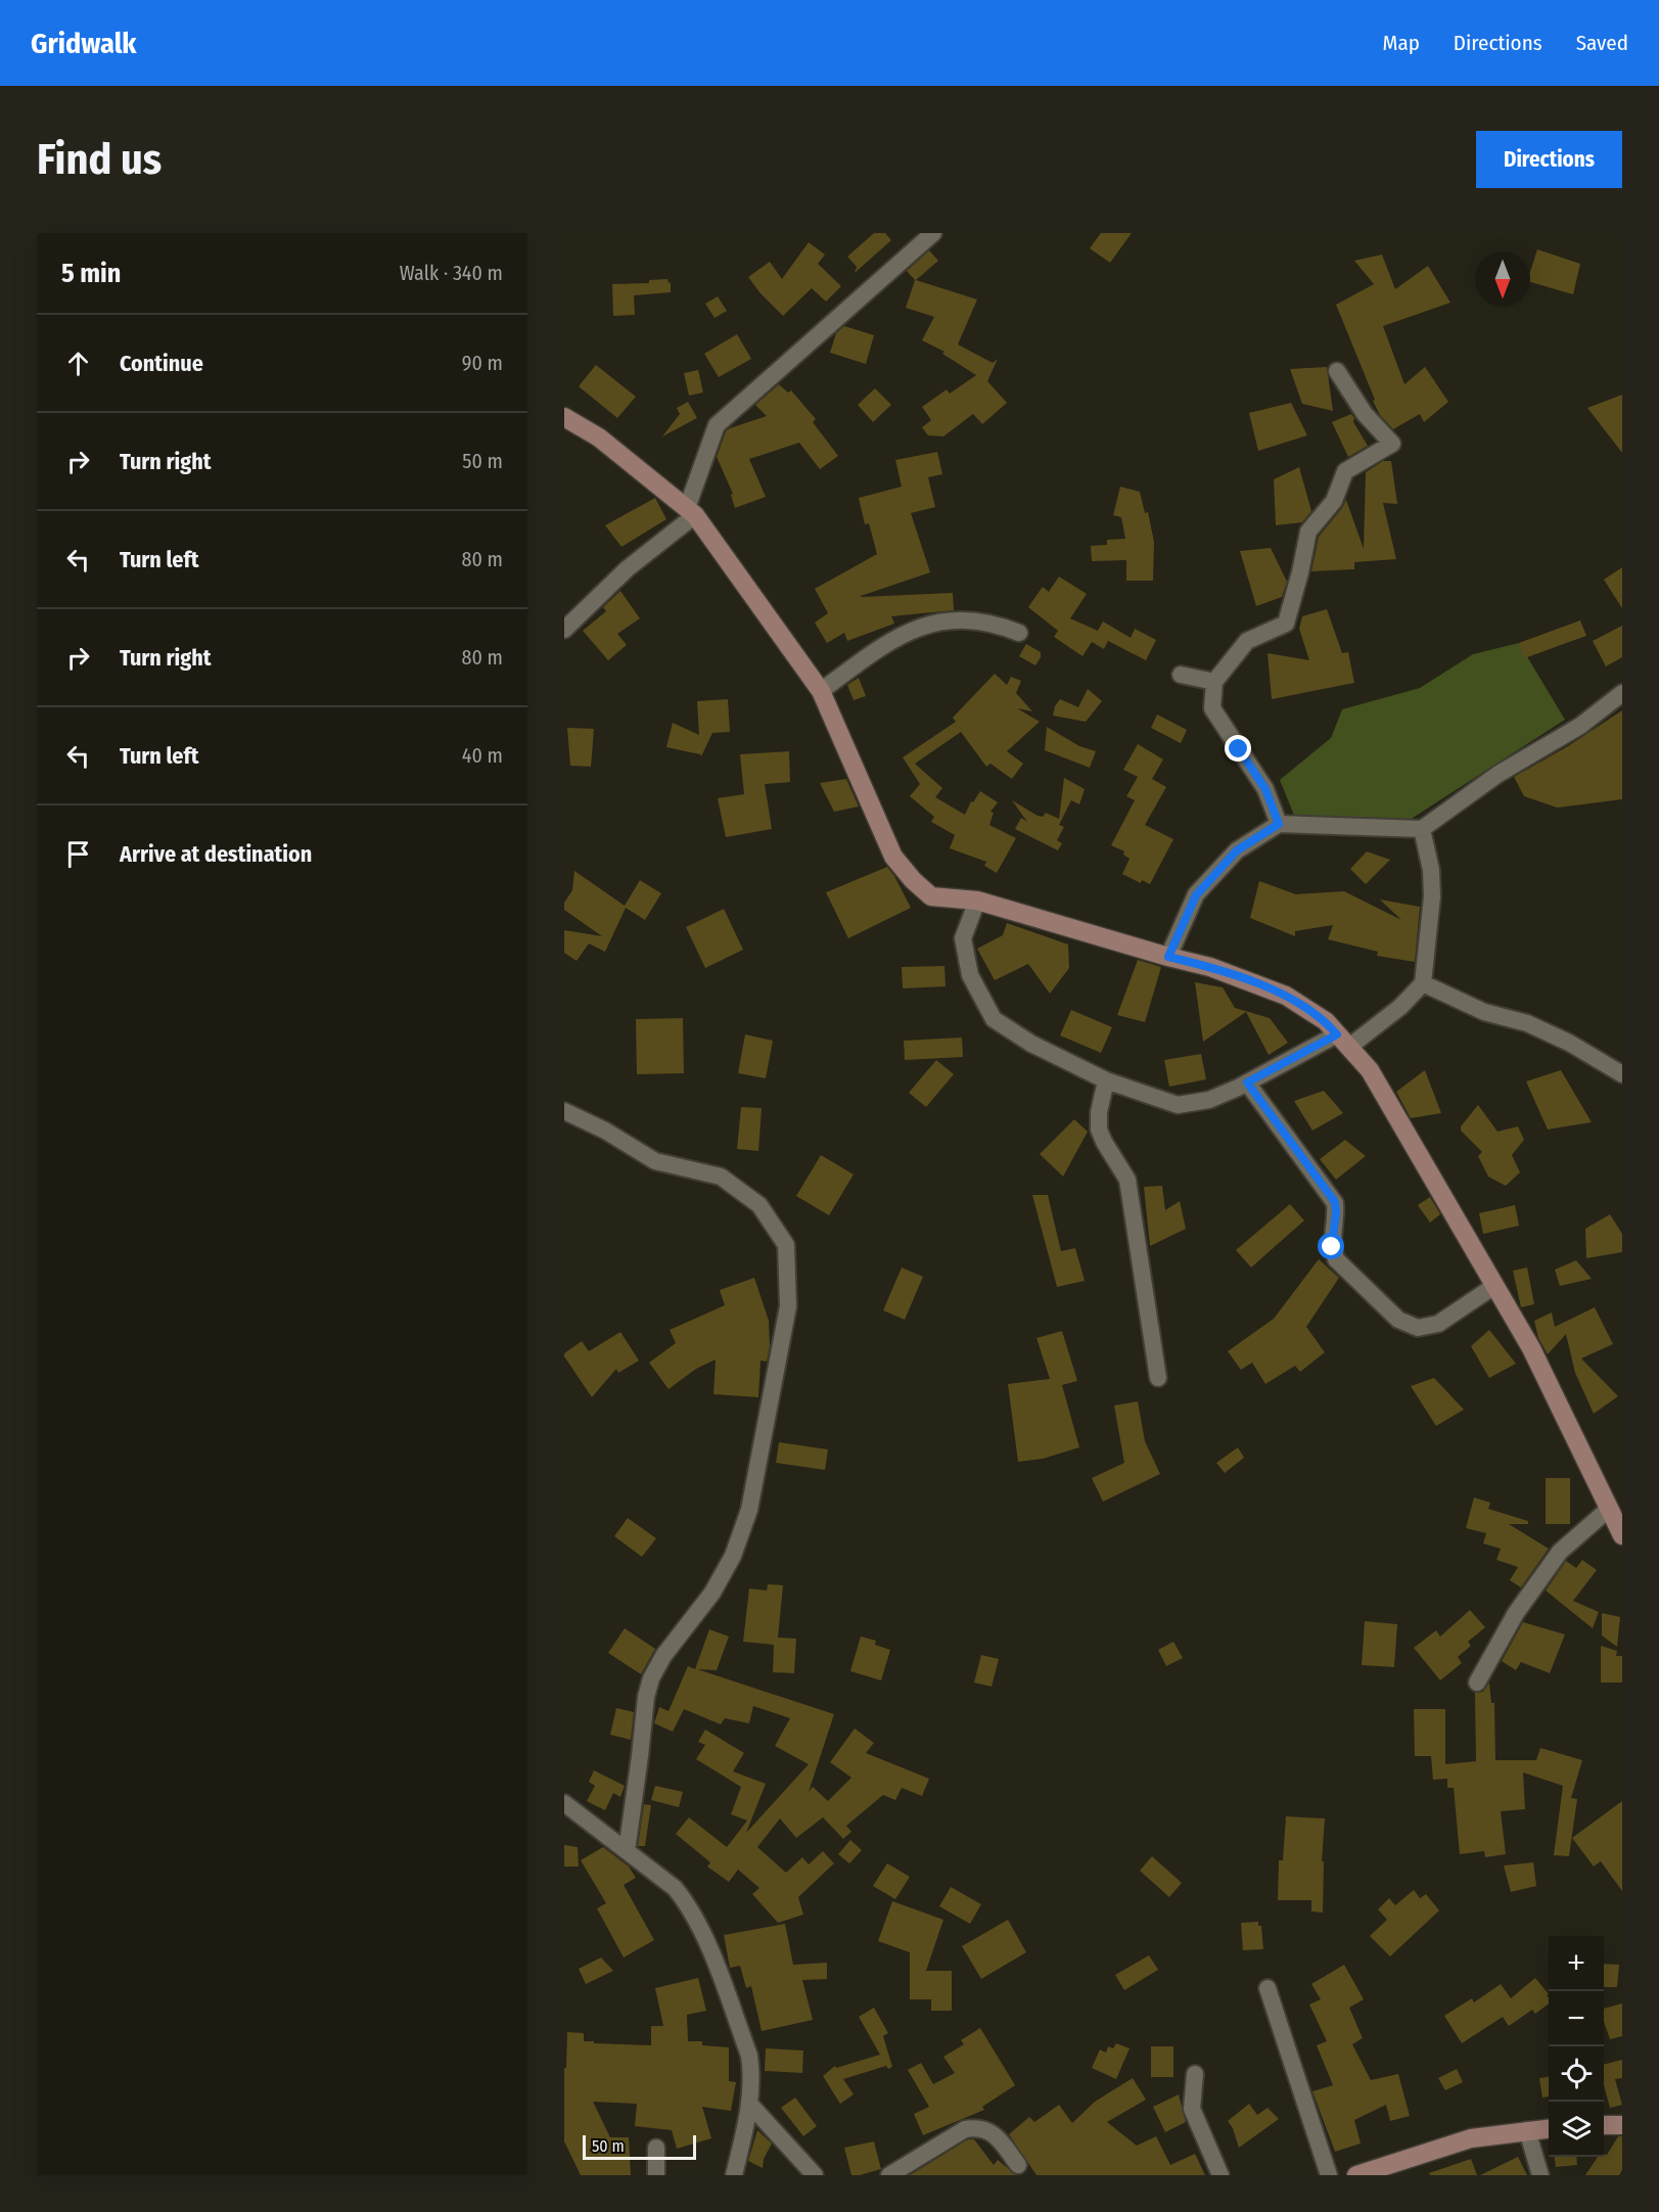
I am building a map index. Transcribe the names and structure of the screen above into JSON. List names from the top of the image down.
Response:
{
  "scale_bar": "50 m",
  "north": "bottom",
  "page": {
    "header": "Gridwalk",
    "nav": ["Map", "Directions", "Saved"],
    "buttons": "Directions",
    "title": "Find us",
    "heading": ["5 min", "Walk · 340 m"],
    "list": [
      ["Continue", "90 m"],
      ["Turn right", "50 m"],
      ["Turn left", "80 m"],
      ["Turn right", "80 m"],
      ["Turn left", "40 m"],
      "Arrive at destination"
    ],
    "map_buttons": ["+", "−"],
    "scale": "50 m"
  }
}
